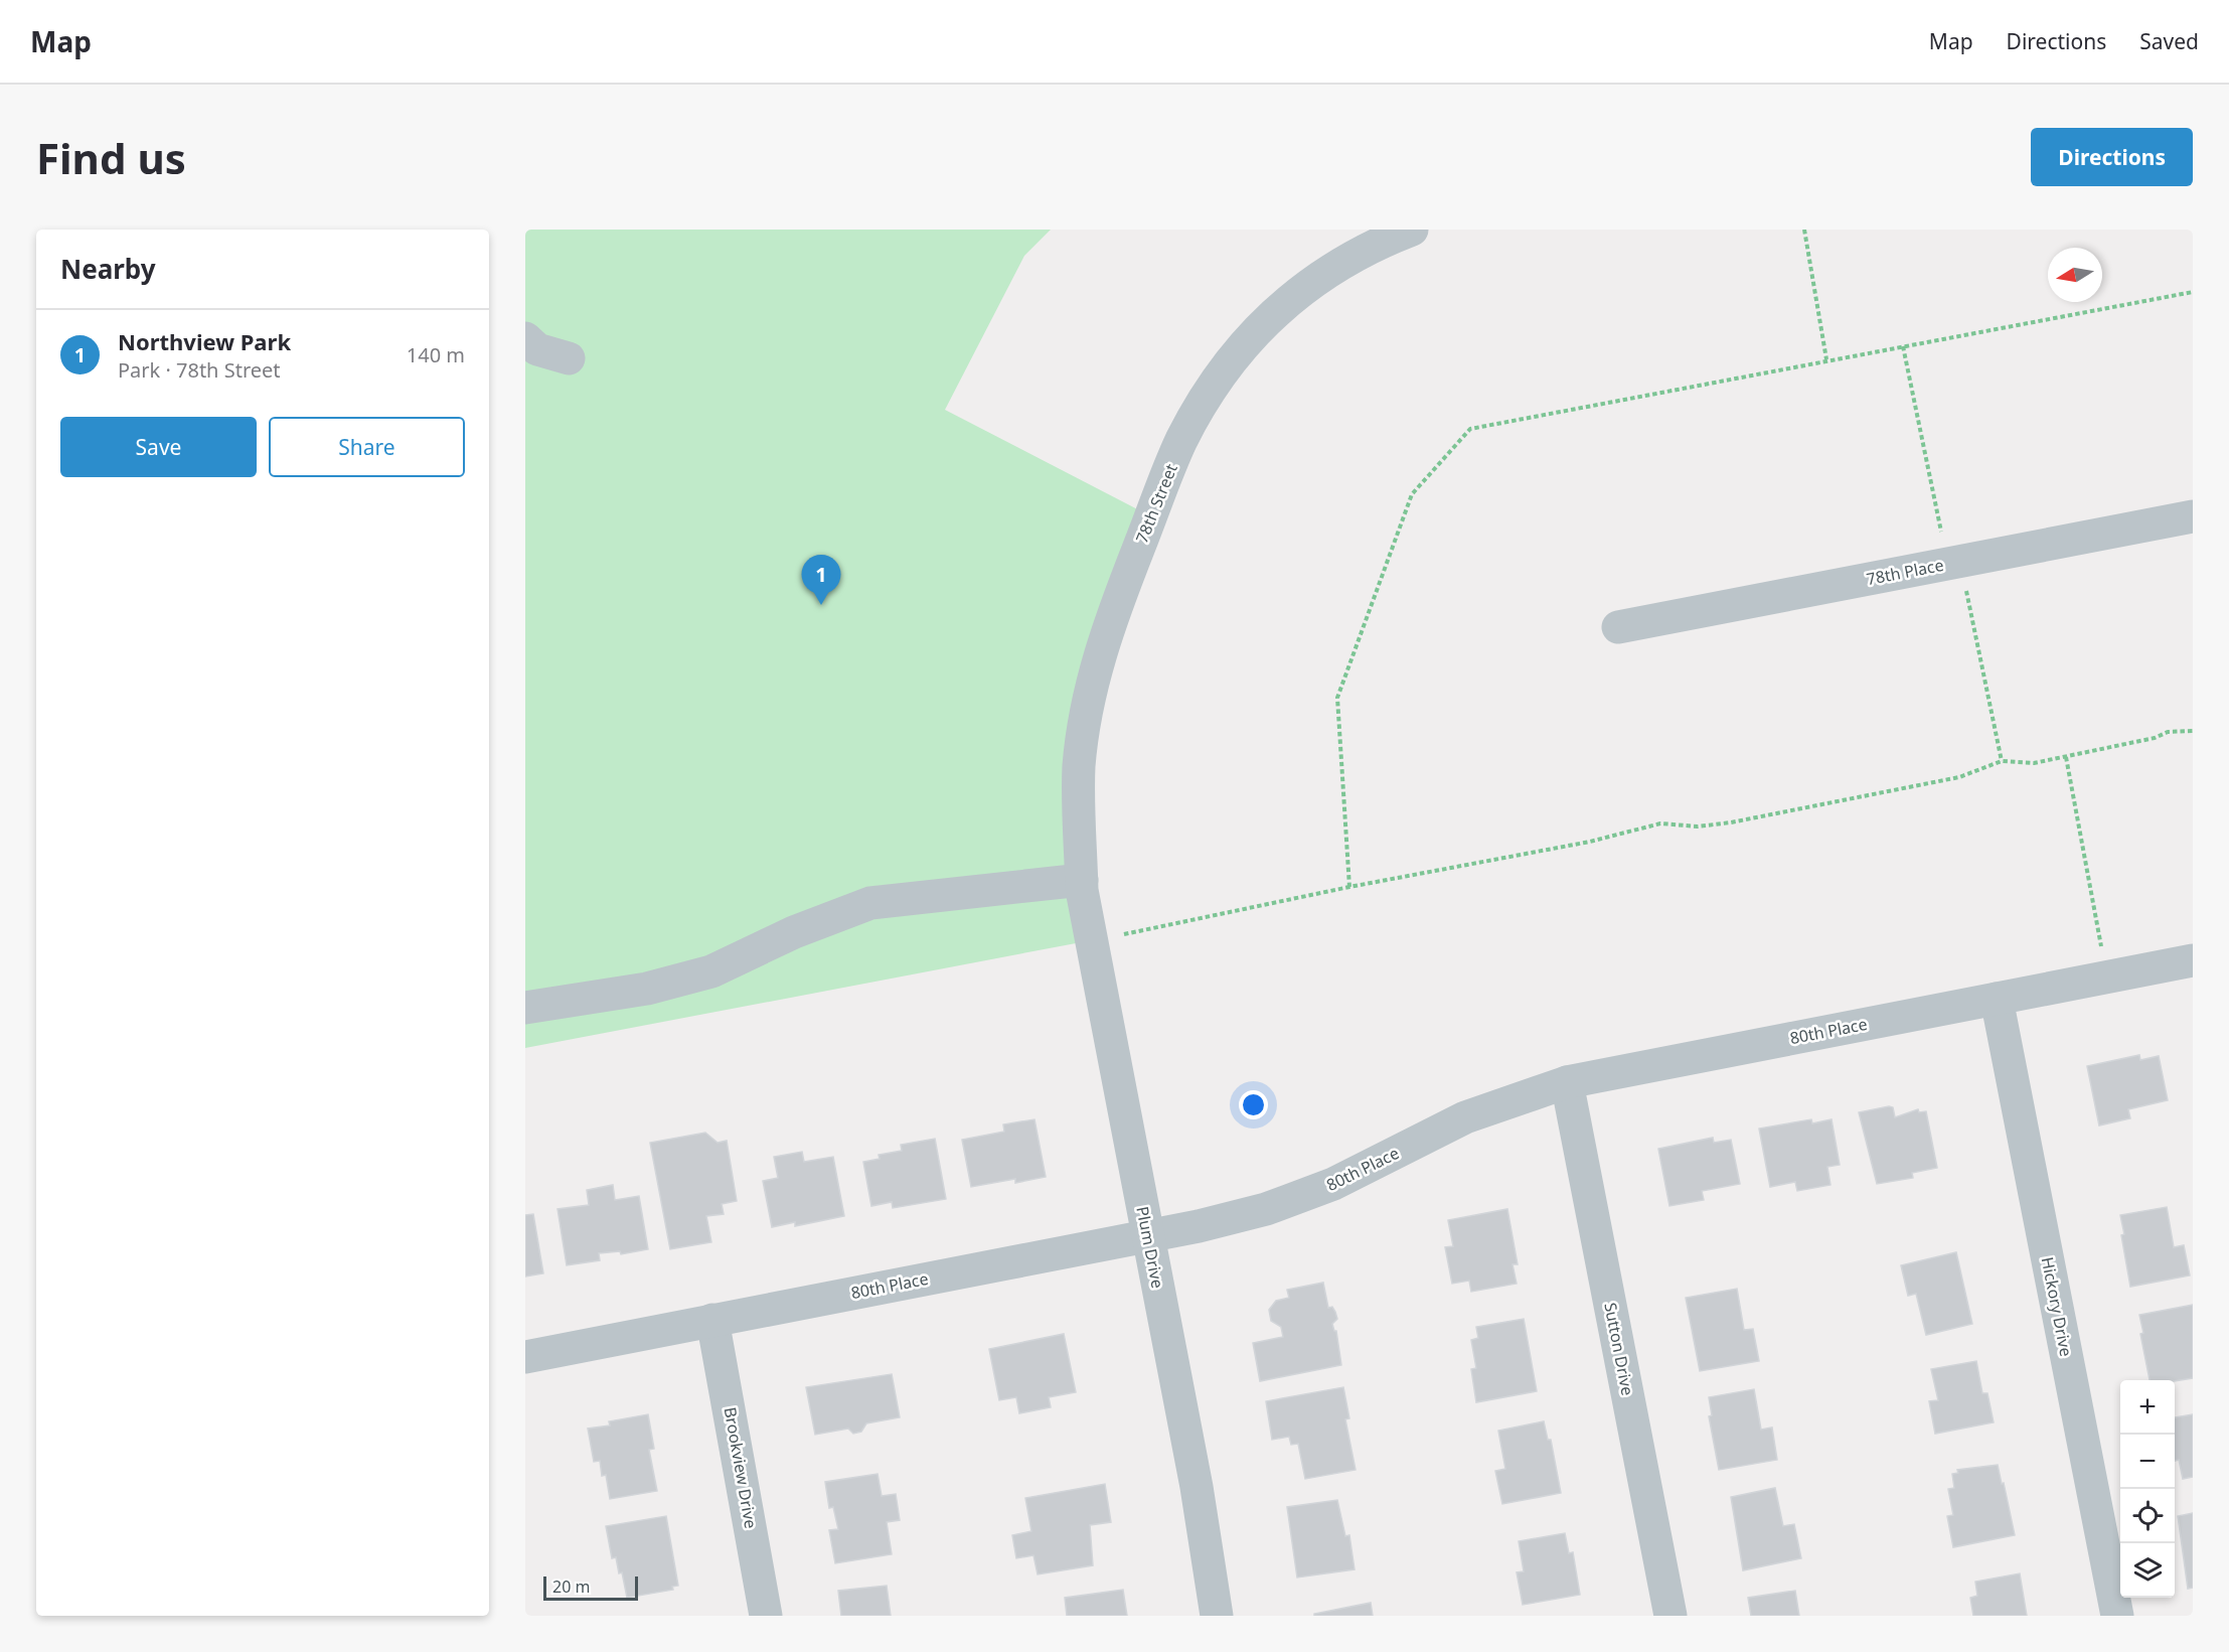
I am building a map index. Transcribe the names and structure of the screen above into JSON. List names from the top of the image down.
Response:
{
  "streets": {
    "street": [
      "78th Street",
      "78th Place",
      "80th Place",
      "Plum Drive",
      "Hickory Drive",
      "Sutton Drive",
      "Brookview Drive"
    ]
  },
  "crossings": [
    ["78th Street", "Plum Drive"],
    ["80th Place", "Plum Drive"],
    ["80th Place", "Hickory Drive"],
    ["80th Place", "Sutton Drive"],
    ["80th Place", "Brookview Drive"]
  ],
  "scale_bar": "20 m",
  "north": "left",
  "page": {
    "header": "Map",
    "nav": ["Map", "Directions", "Saved"],
    "buttons": [
      "Directions",
      ["Save", "Share"]
    ],
    "title": "Find us",
    "heading": "Nearby",
    "list": [
      {
        "mark": "1",
        "name": "Northview Park",
        "note": "Park · 78th Street",
        "value": "140 m"
      }
    ],
    "pins": "1",
    "map_buttons": ["+", "−"],
    "scale": "20 m"
  }
}
